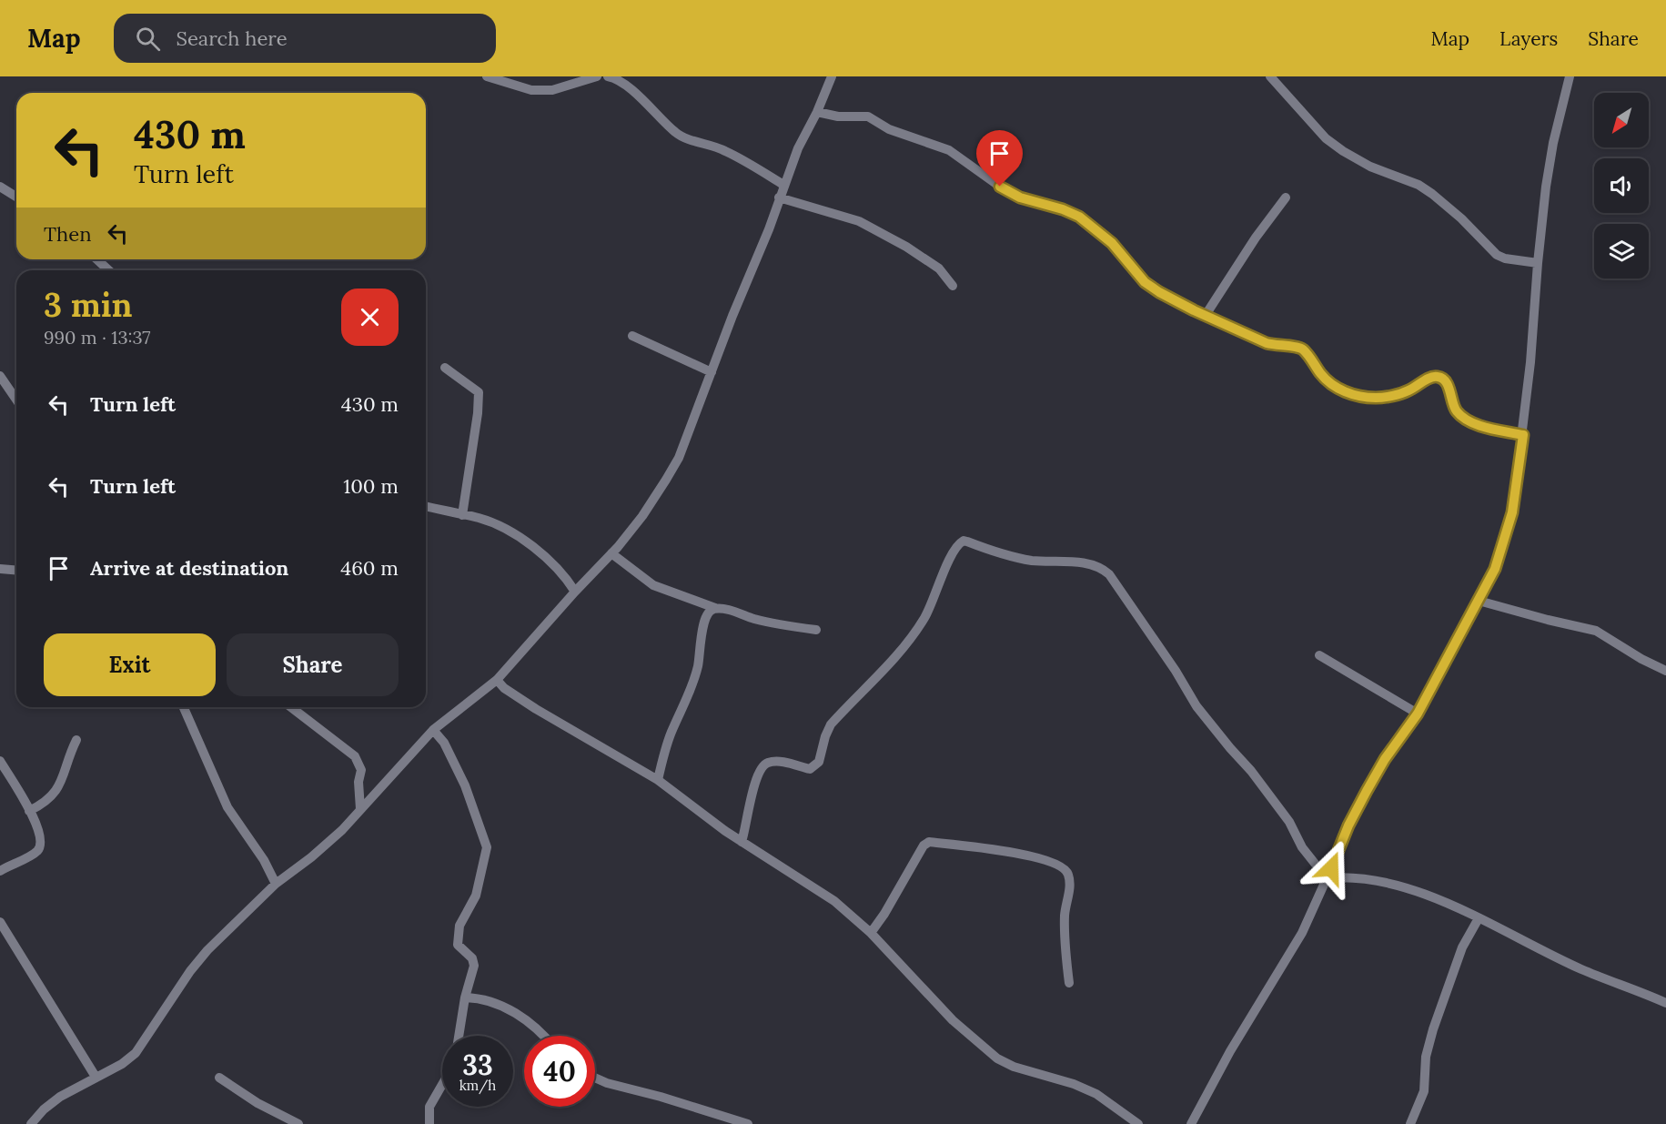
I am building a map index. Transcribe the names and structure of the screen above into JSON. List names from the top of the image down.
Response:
{
  "north": "bottom left",
  "page": {
    "header": "Map",
    "search": "Search here",
    "nav": ["Map", "Layers", "Share"],
    "turn": ["430 m", "Turn left"],
    "then": "Then",
    "heading": ["3 min", "990 m · 13:37"],
    "list": [
      {
        "name": "Turn left",
        "value": "430 m"
      },
      {
        "name": "Turn left",
        "value": "100 m"
      },
      {
        "name": "Arrive at destination",
        "value": "460 m"
      }
    ],
    "buttons": ["Exit", "Share"],
    "speed": "33 km/h",
    "limit": "40"
  }
}
